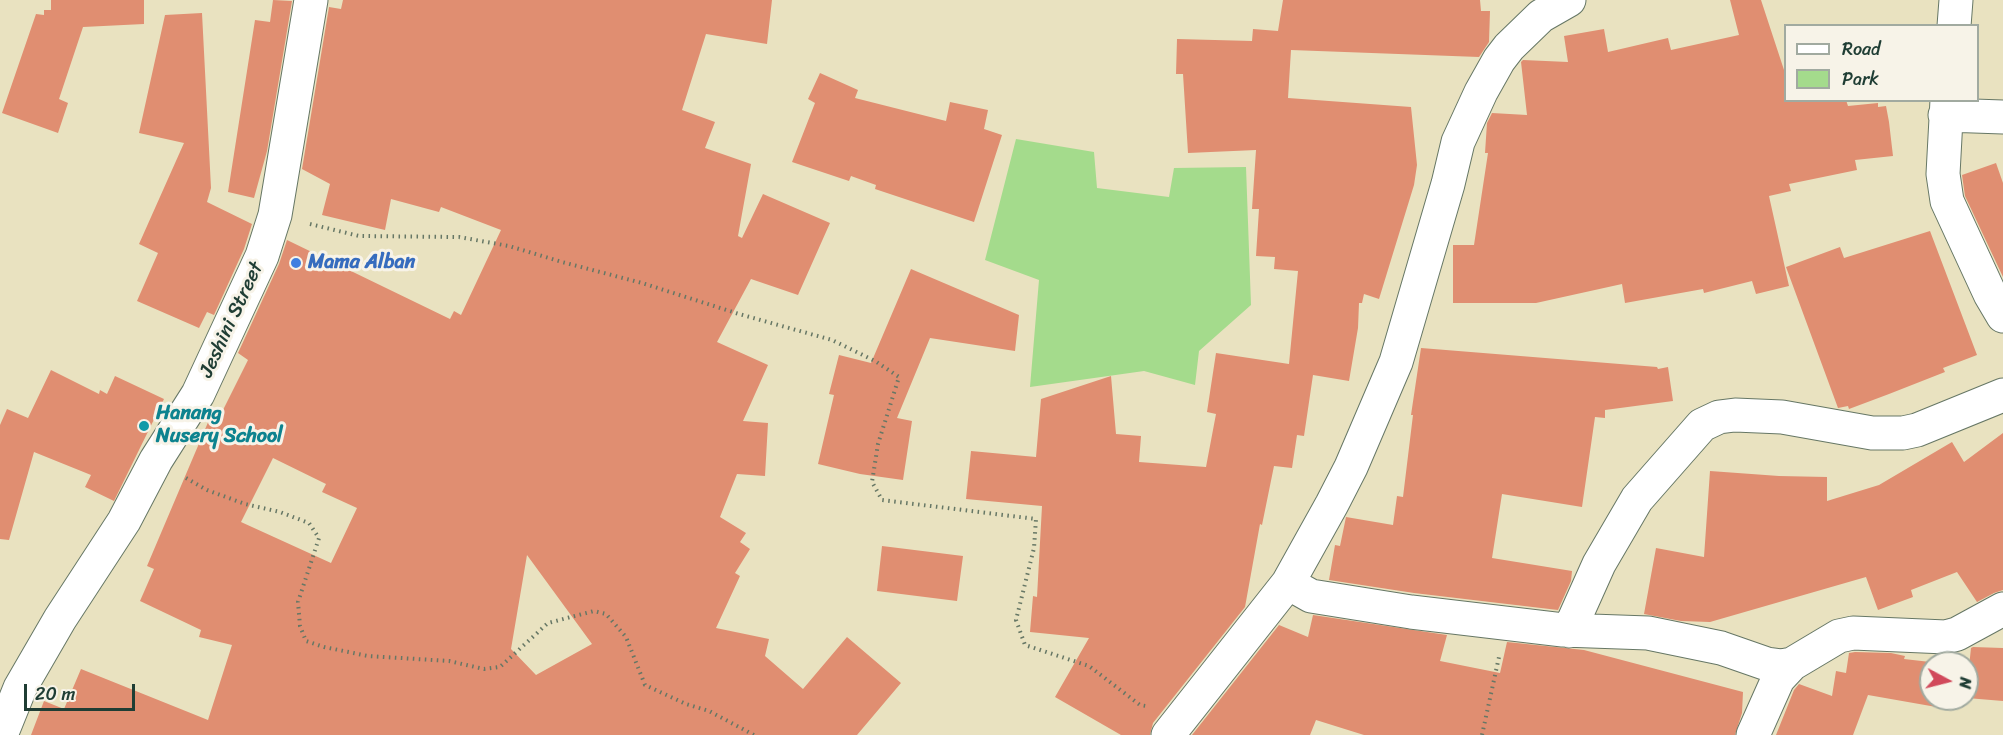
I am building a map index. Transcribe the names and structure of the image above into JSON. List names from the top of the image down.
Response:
{
  "streets": {
    "street": ["Jeshini Street"]
  },
  "places": ["Mama Alban", "Hanang Nusery School"],
  "legend": ["Road", "Park"],
  "scale_bar": "20 m",
  "north": "right"
}
